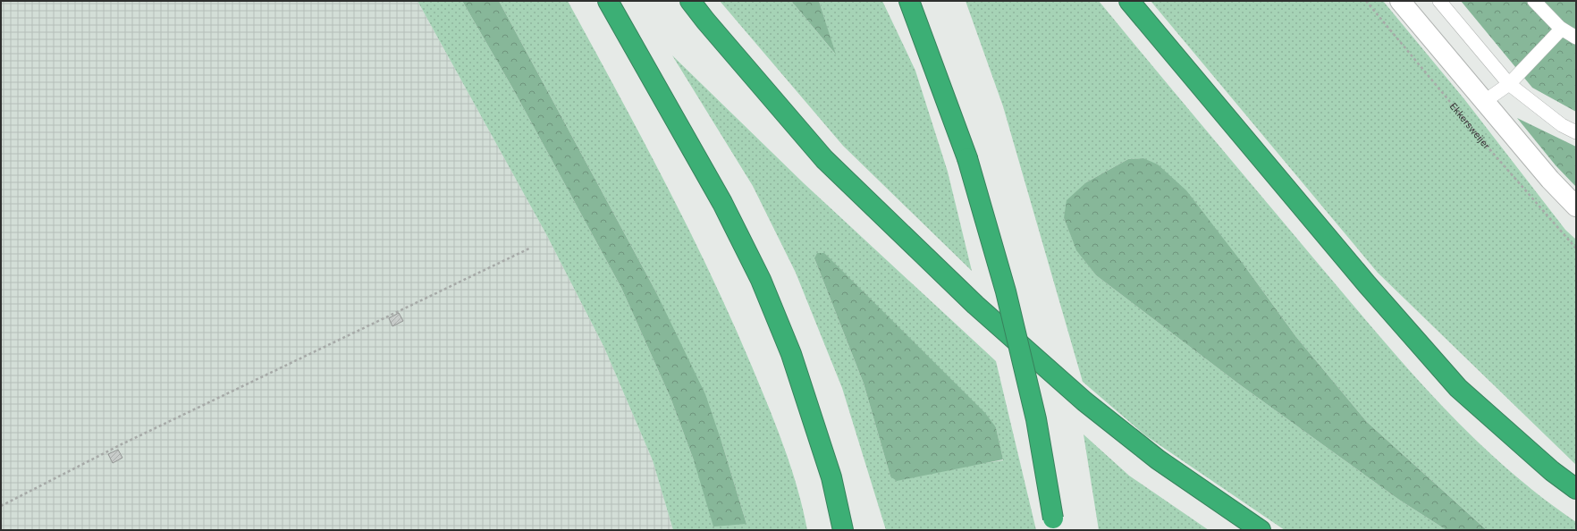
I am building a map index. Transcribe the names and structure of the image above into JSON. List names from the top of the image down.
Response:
{
  "streets": {
    "path": ["Ekkersweijer"]
  }
}
